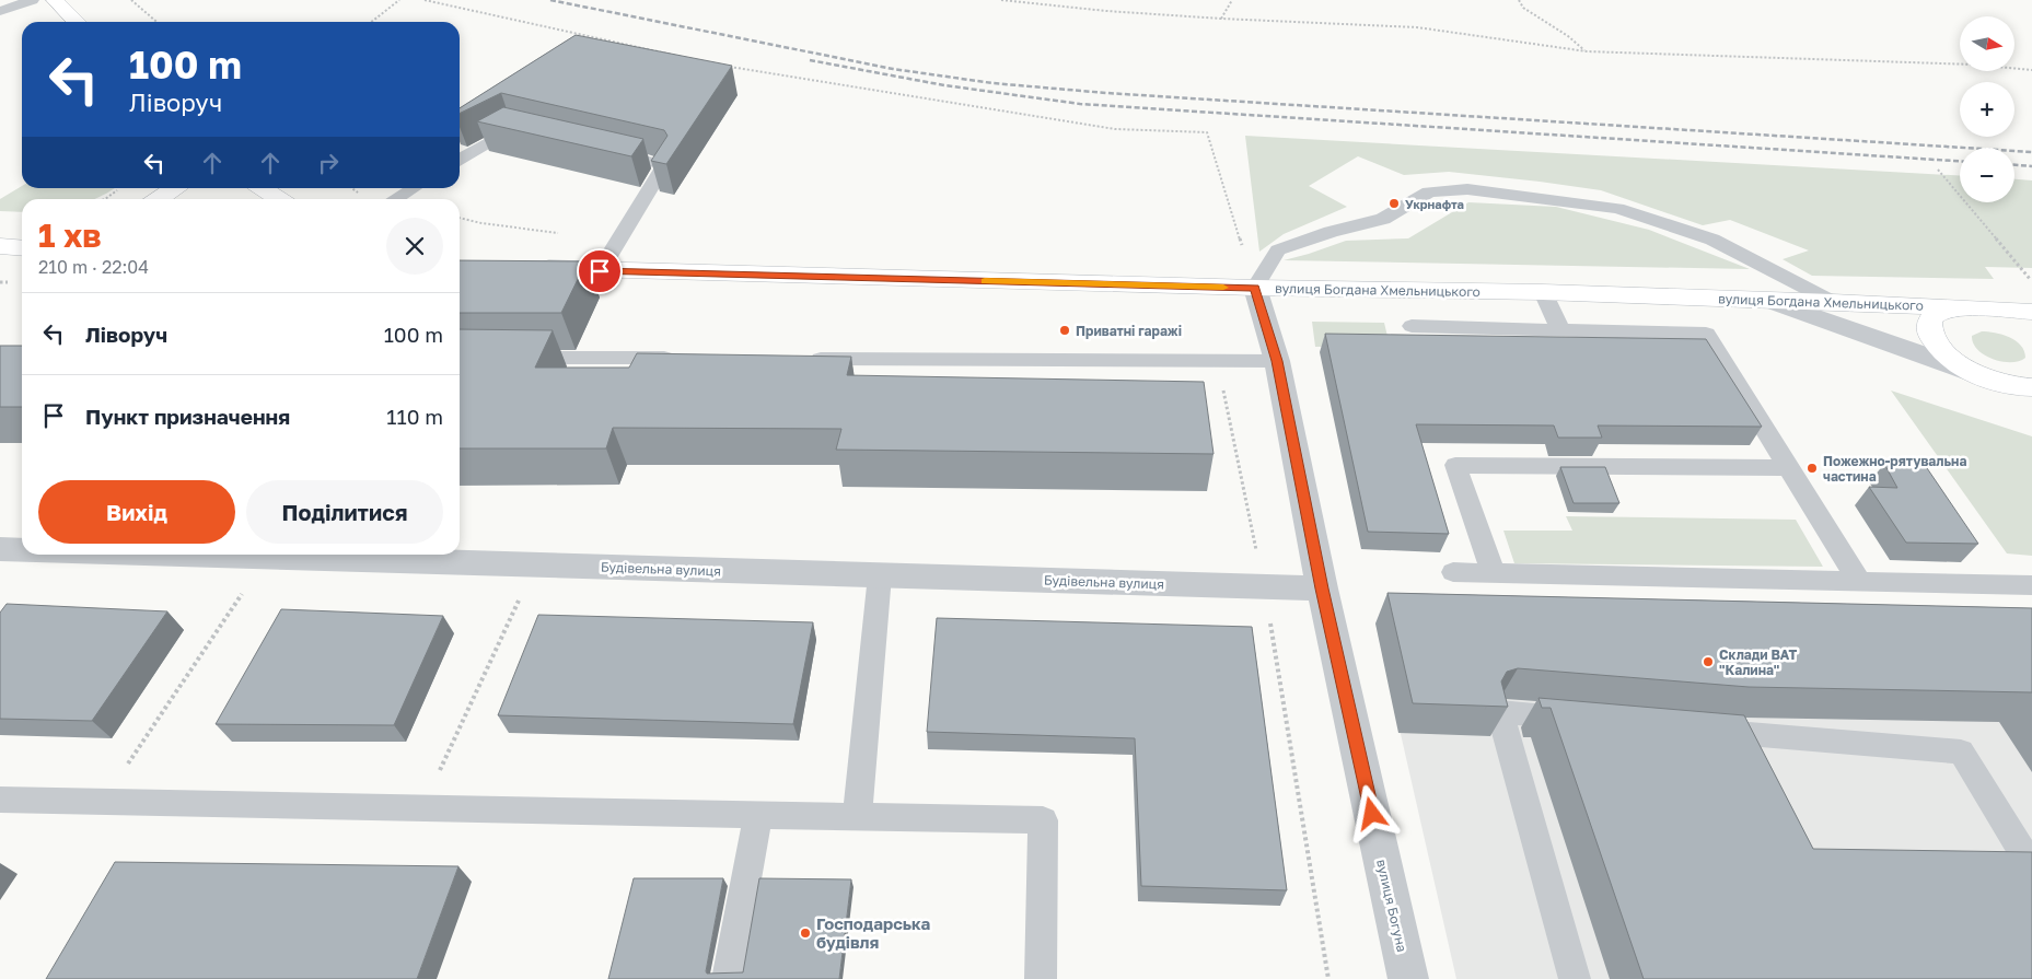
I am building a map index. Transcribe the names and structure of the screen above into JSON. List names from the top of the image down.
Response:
{
  "streets": {
    "street": ["вулиця Богдана Хмельницького", "Будівельна вулиця", "вулиця Богуна"]
  },
  "crossings": [
    ["вулиця Богдана Хмельницького", "вулиця Богуна"],
    ["Будівельна вулиця", "вулиця Богуна"]
  ],
  "places": [
    "Укрнафта",
    "Приватні гаражі",
    "Пожежно-рятувальна частина",
    "Склади ВАТ \"Калина\"",
    "Господарська будівля"
  ],
  "north": "right",
  "page": {
    "map_buttons": ["+", "−"],
    "turn": ["100 m", "Ліворуч"],
    "heading": ["1 хв", "210 m · 22:04"],
    "list": [
      {
        "name": "Ліворуч",
        "value": "100 m"
      },
      {
        "name": "Пункт призначення",
        "value": "110 m"
      }
    ],
    "buttons": ["Вихід", "Поділитися"]
  }
}
